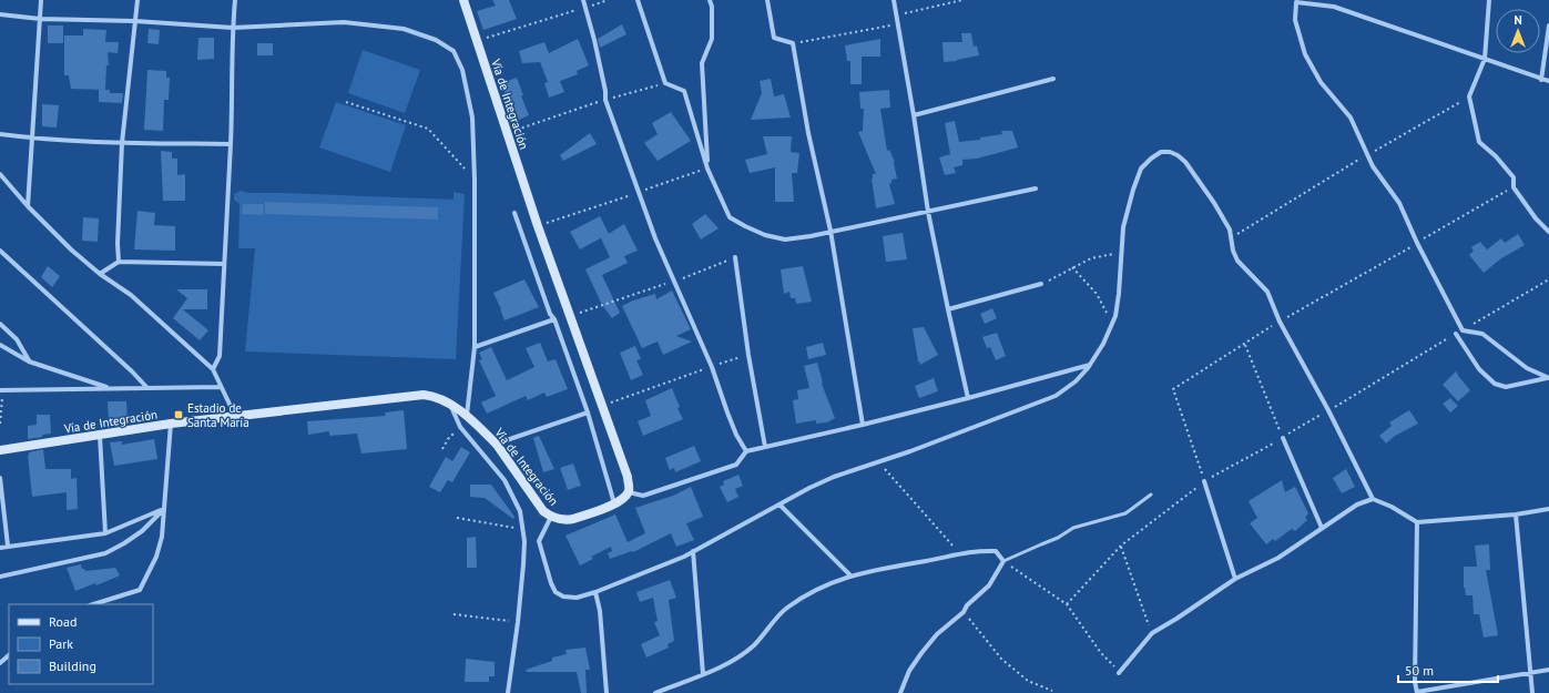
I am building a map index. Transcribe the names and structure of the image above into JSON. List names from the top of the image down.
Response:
{
  "streets": {
    "main road": ["Vía de Integración"]
  },
  "places": {
    "transit": ["Estadio de Santa María"]
  },
  "legend": ["Road", "Park", "Building"],
  "scale_bar": "50 m",
  "north": "top"
}
